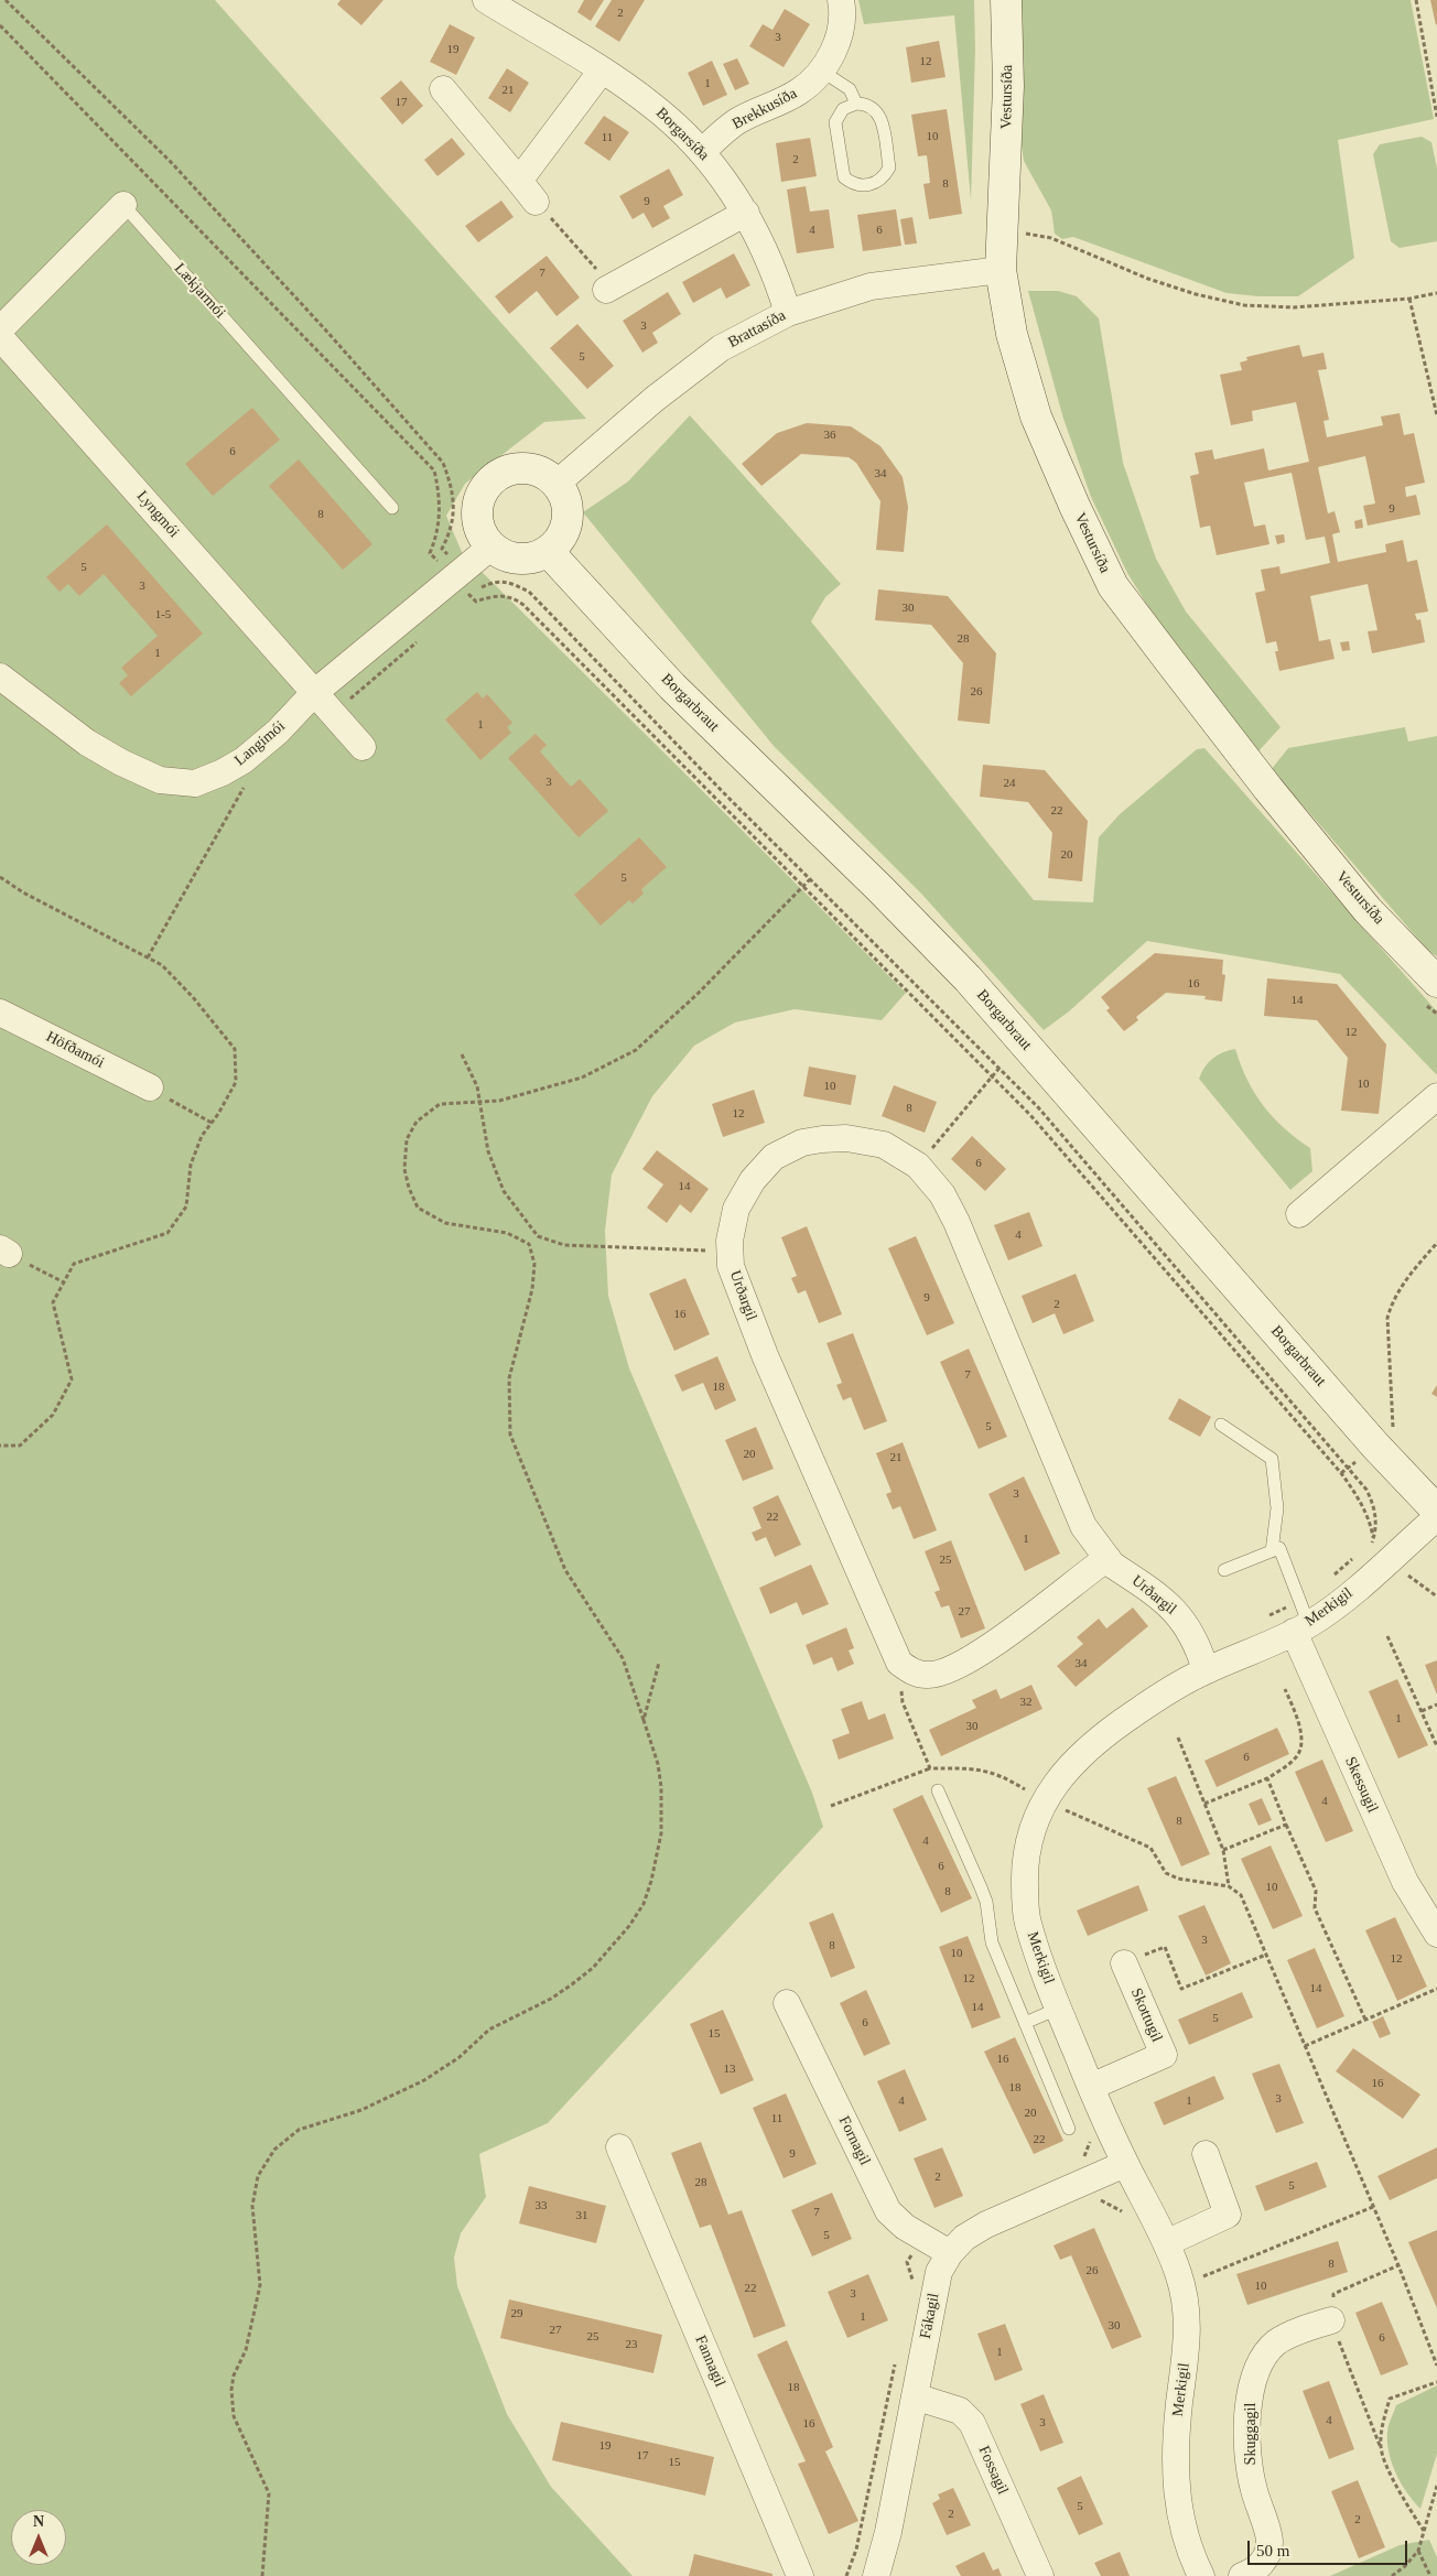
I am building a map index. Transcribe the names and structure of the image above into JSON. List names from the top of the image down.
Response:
{
  "streets": {
    "street": [
      "Vestursíða",
      "Brekkusíða",
      "Borgarsíða",
      "Lækjarmói",
      "Brattasíða",
      "Lyngmói",
      "Borgarbraut",
      "Langimói",
      "Höfðamói",
      "Urðargil",
      "Merkigil",
      "Skessugil",
      "Skottugil",
      "Fornagil",
      "Fákagil",
      "Fannagil",
      "Skuggagil",
      "Fossagil"
    ]
  },
  "crossings": [
    ["Vestursíða", "Brattasíða"],
    ["Brekkusíða", "Borgarsíða"],
    ["Borgarsíða", "Brattasíða"],
    ["Brattasíða", "Borgarbraut"],
    ["Brattasíða", "Langimói"],
    ["Lyngmói", "Langimói"],
    ["Borgarbraut", "Langimói"],
    ["Urðargil", "Merkigil"],
    ["Merkigil", "Skessugil"],
    ["Merkigil", "Skottugil"],
    ["Merkigil", "Fákagil"],
    ["Fornagil", "Fákagil"],
    ["Fákagil", "Fossagil"]
  ],
  "house_numbers": [
    "2",
    "3",
    "19",
    "12",
    "1",
    "21",
    "17",
    "10",
    "11",
    "2",
    "8",
    "9",
    "4",
    "6",
    "7",
    "3",
    "5",
    "36",
    "6",
    "34",
    "9",
    "8",
    "5",
    "3",
    "30",
    "1-5",
    "28",
    "1",
    "26",
    "1",
    "3",
    "24",
    "22",
    "20",
    "5",
    "16",
    "14",
    "12",
    "10",
    "10",
    "8",
    "12",
    "6",
    "14",
    "4",
    "9",
    "2",
    "16",
    "7",
    "18",
    "5",
    "20",
    "21",
    "3",
    "22",
    "1",
    "25",
    "27",
    "34",
    "32",
    "1",
    "30",
    "6",
    "4",
    "8",
    "4",
    "6",
    "10",
    "8",
    "3",
    "8",
    "10",
    "12",
    "12",
    "14",
    "14",
    "5",
    "6",
    "15",
    "16",
    "13",
    "16",
    "18",
    "3",
    "4",
    "1",
    "20",
    "11",
    "22",
    "9",
    "2",
    "28",
    "5",
    "33",
    "7",
    "31",
    "5",
    "8",
    "26",
    "10",
    "22",
    "3",
    "29",
    "1",
    "30",
    "27",
    "25",
    "6",
    "23",
    "1",
    "18",
    "4",
    "3",
    "16",
    "19",
    "17",
    "15",
    "5",
    "2",
    "2"
  ],
  "scale_bar": "50 m",
  "north": "top"
}
